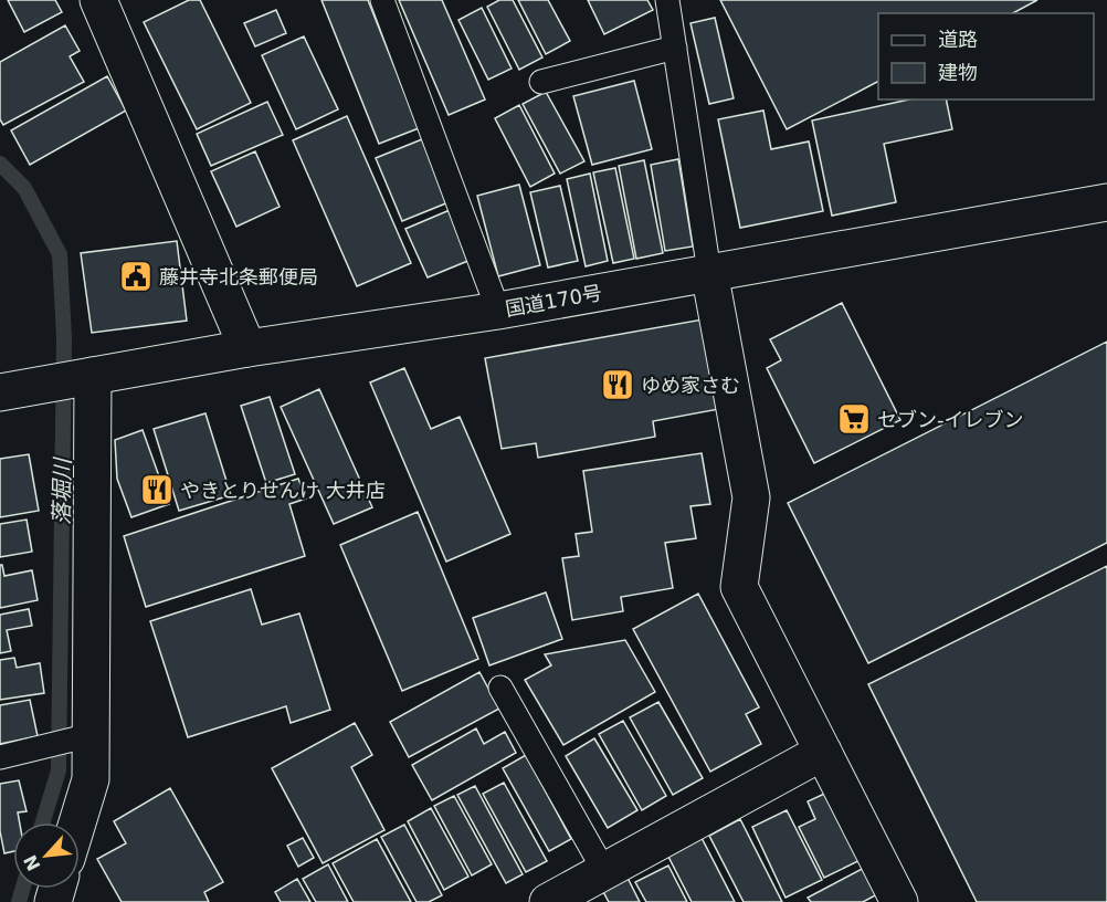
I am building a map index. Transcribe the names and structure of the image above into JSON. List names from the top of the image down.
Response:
{
  "streets": {
    "main road": ["国道170号"]
  },
  "water": ["落堀川"],
  "places": {
    "public building": ["藤井寺北条郵便局"],
    "restaurant": ["ゆめ家さむ", "やきとりせんけ 大井店"],
    "supermarket": ["セブン-イレブン"]
  },
  "legend": ["道路", "建物"],
  "north": "bottom left"
}
